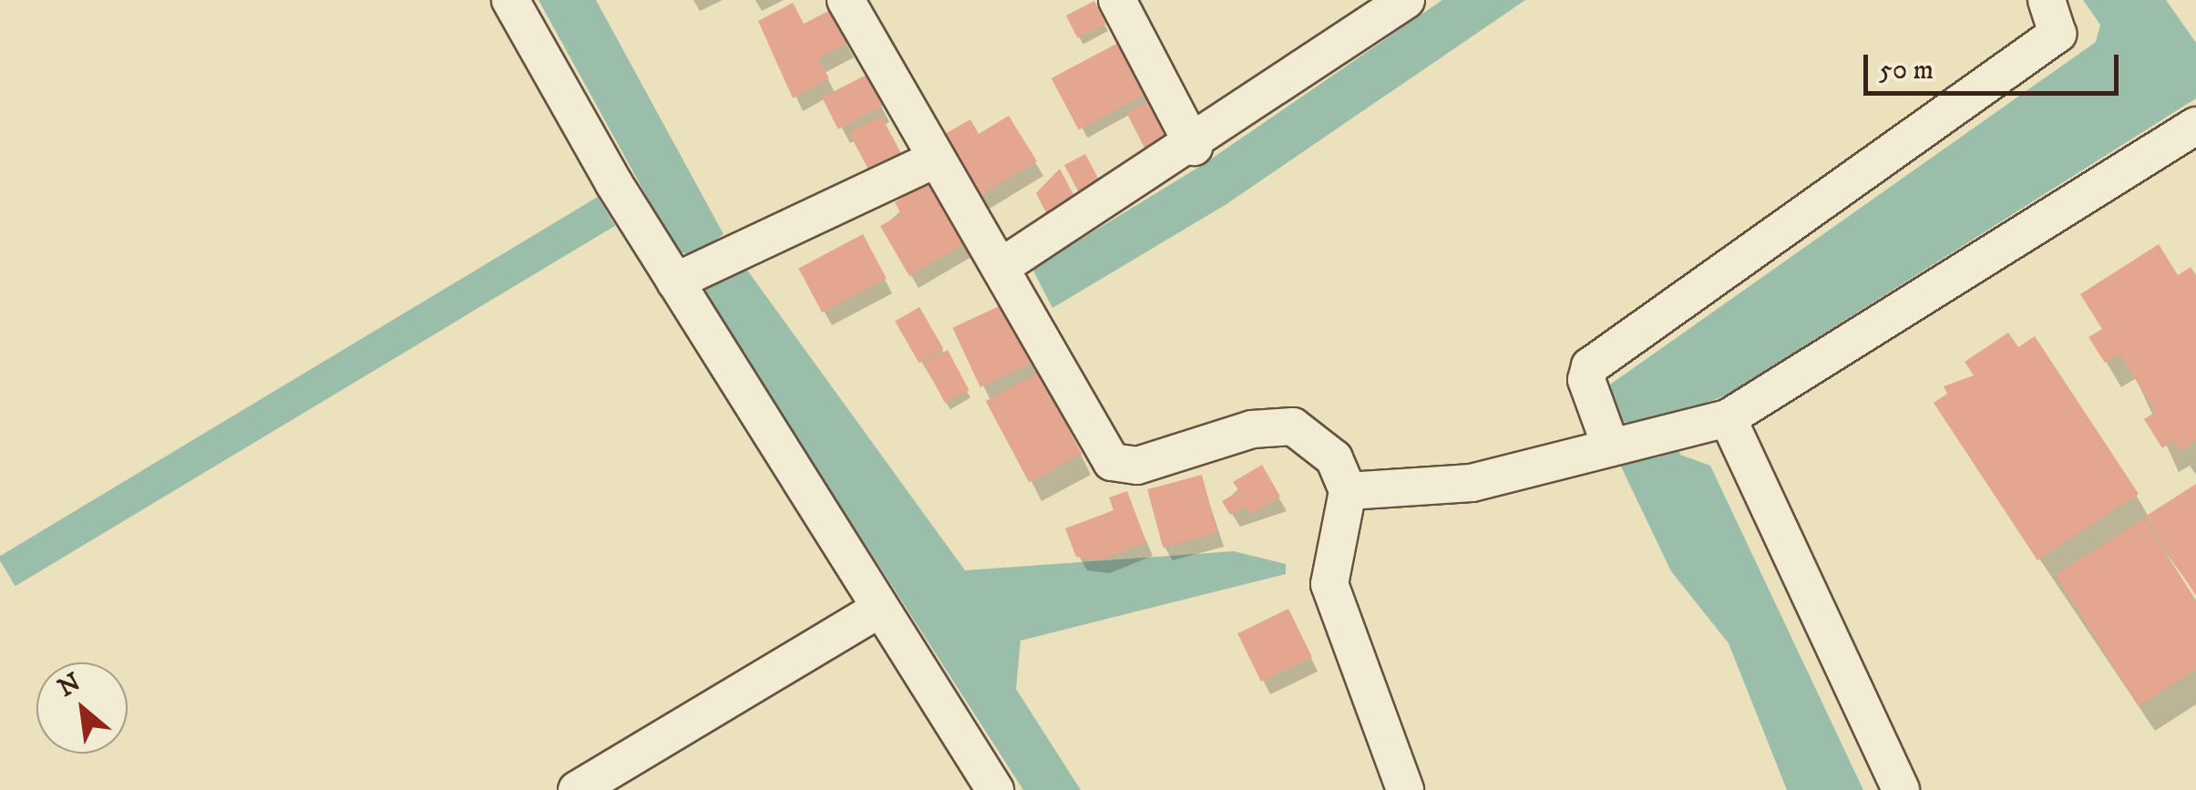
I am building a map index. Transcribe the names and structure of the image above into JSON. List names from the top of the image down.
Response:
{
  "scale_bar": "50 m",
  "north": "top left"
}
